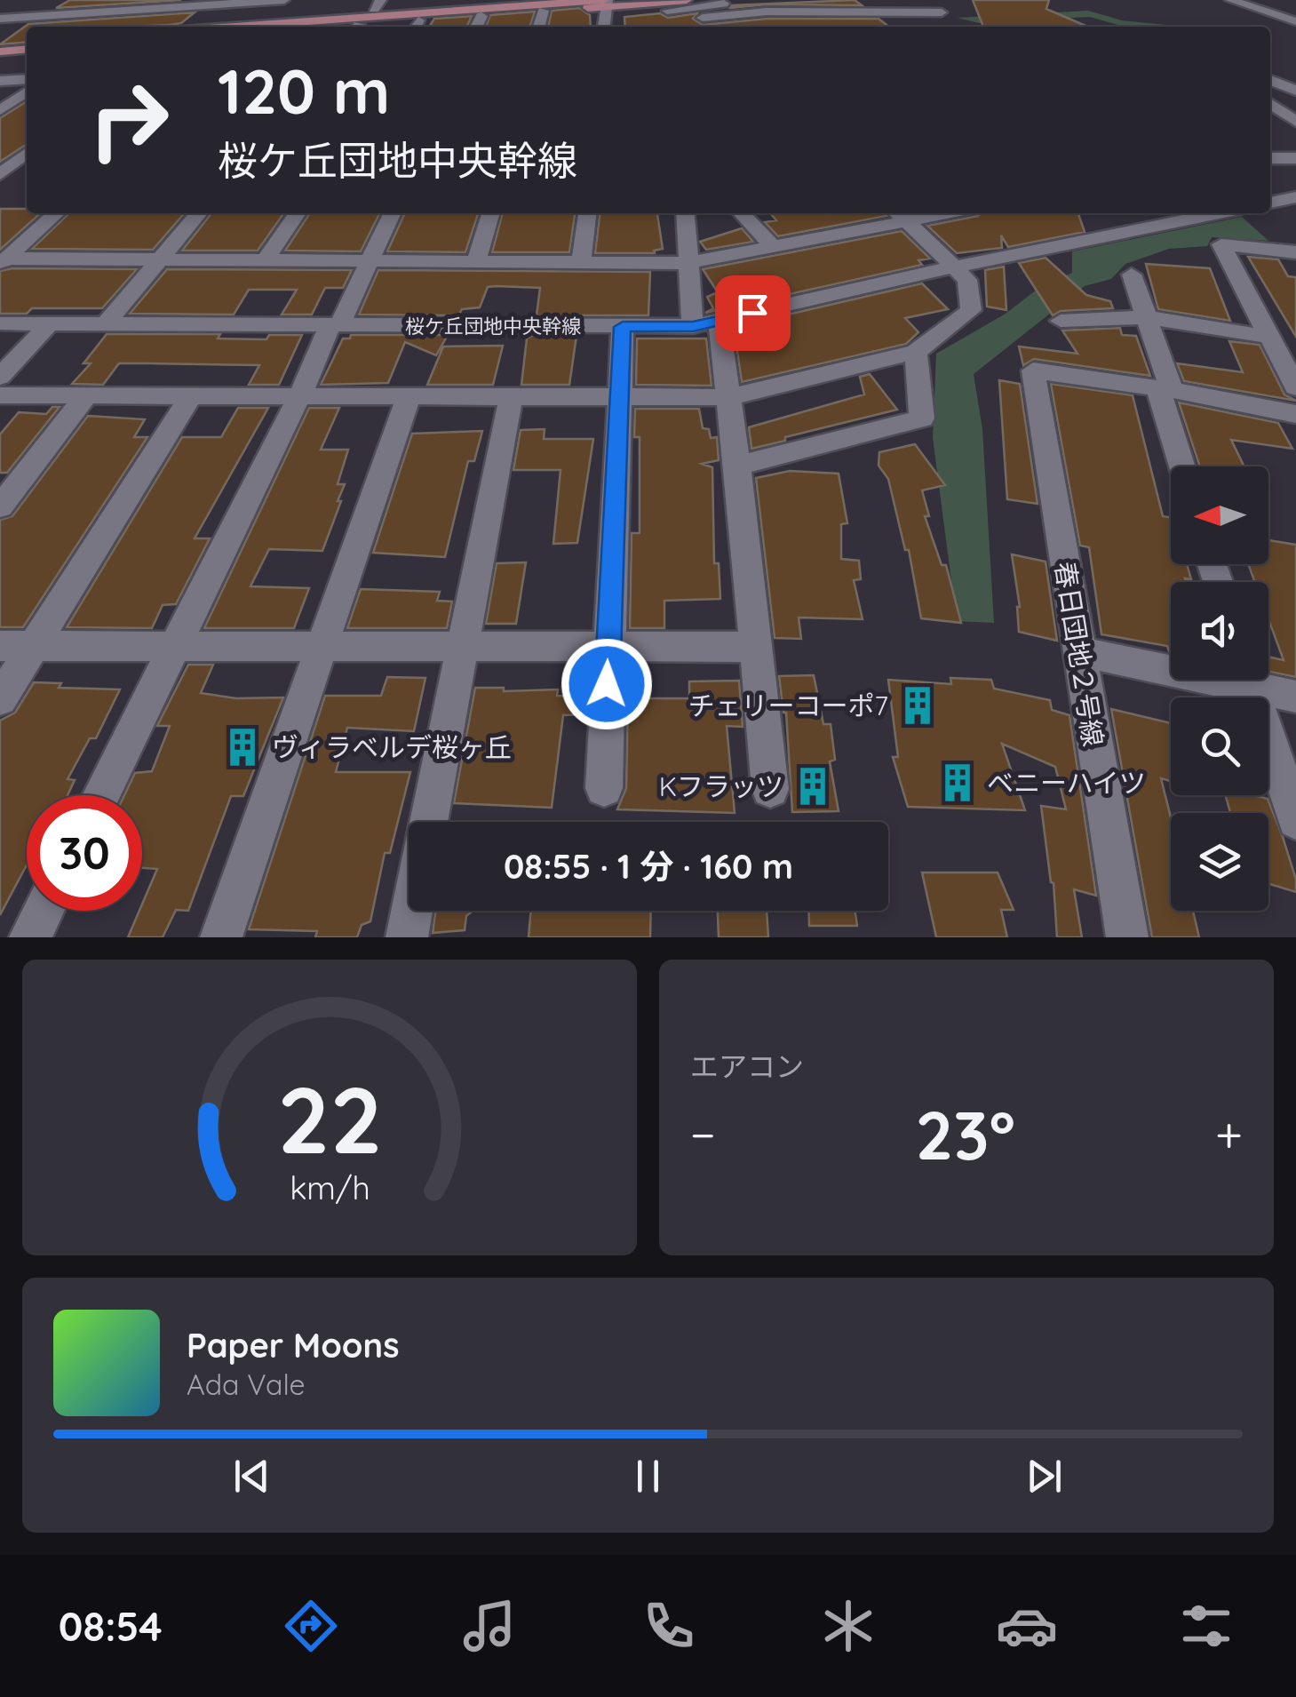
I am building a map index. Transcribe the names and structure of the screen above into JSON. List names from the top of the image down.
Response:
{
  "streets": {
    "street": ["桜ケ丘団地中央幹線", "春日団地２号線"]
  },
  "places": {
    "building": [
      "チェリーコーポ7",
      "ヴィラベルデ桜ヶ丘",
      "ベニーハイツ",
      "Kフラッツ"
    ]
  },
  "north": "left",
  "page": {
    "turn": ["120 m", "桜ケ丘団地中央幹線"],
    "limit": "30",
    "trip": "08:55 · 1 分 · 160 m",
    "tile": "エアコン",
    "heat": ["−", "23°", "+"],
    "song": ["Paper Moons", "Ada Vale"],
    "tabs": "08:54",
    "gauge": ["22", "km/h"]
  }
}
